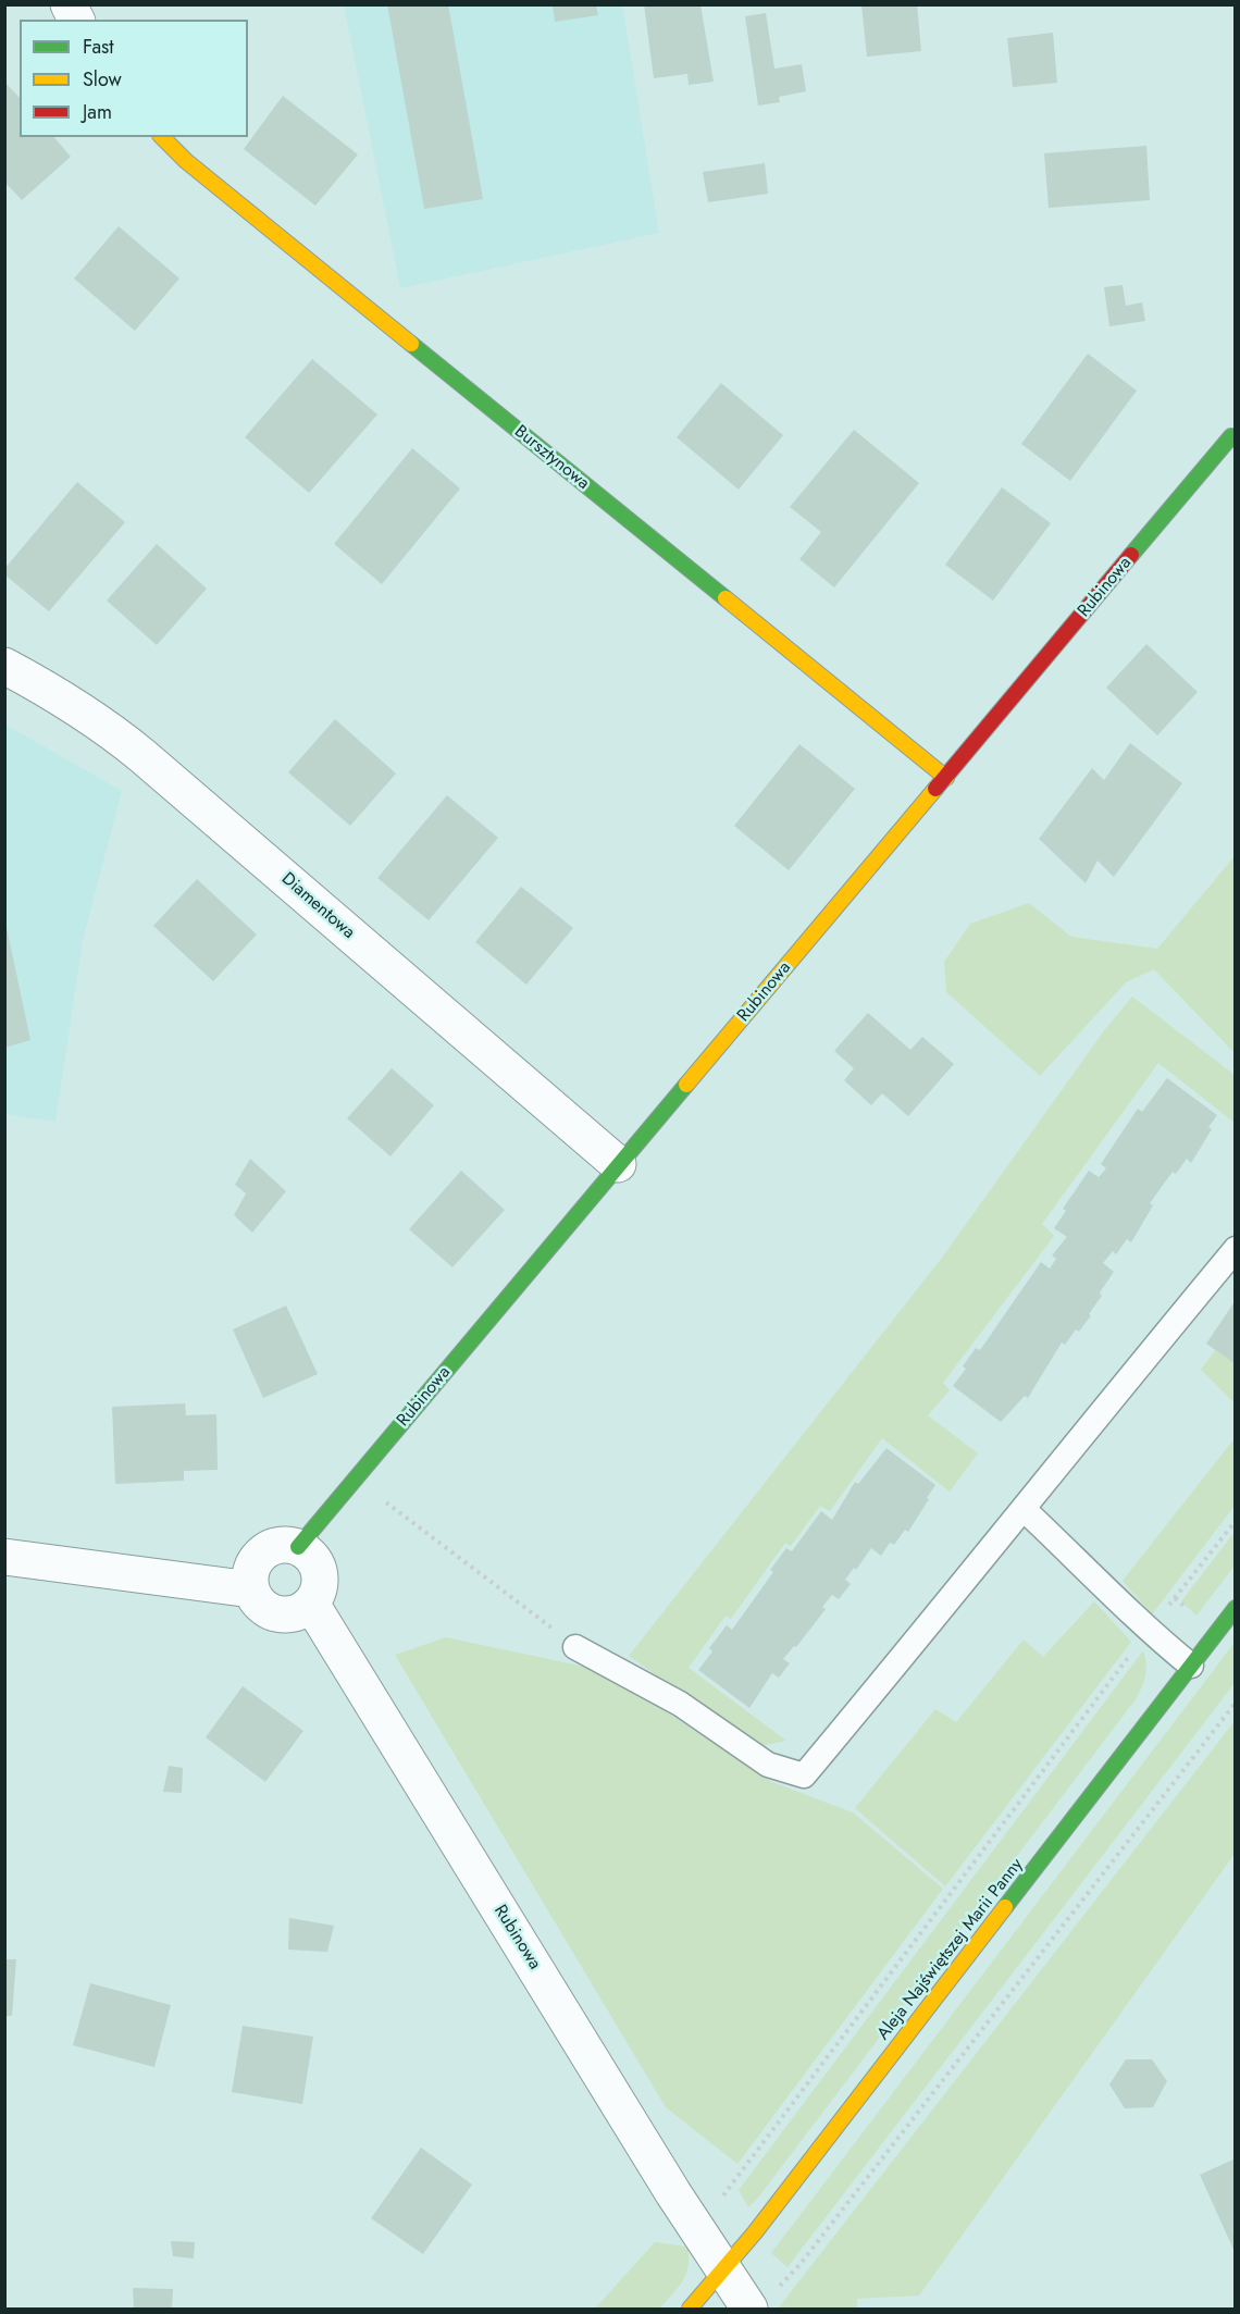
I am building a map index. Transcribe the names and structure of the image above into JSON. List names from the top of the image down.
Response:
{
  "streets": {
    "street": [
      "Bursztynowa",
      "Rubinowa",
      "Diamentowa",
      "Aleja Najświętszej Marii Panny"
    ]
  },
  "crossings": [
    ["Bursztynowa", "Rubinowa"],
    ["Rubinowa", "Diamentowa"],
    ["Rubinowa", "Aleja Najświętszej Marii Panny"]
  ],
  "legend": ["Fast", "Slow", "Jam"]
}
